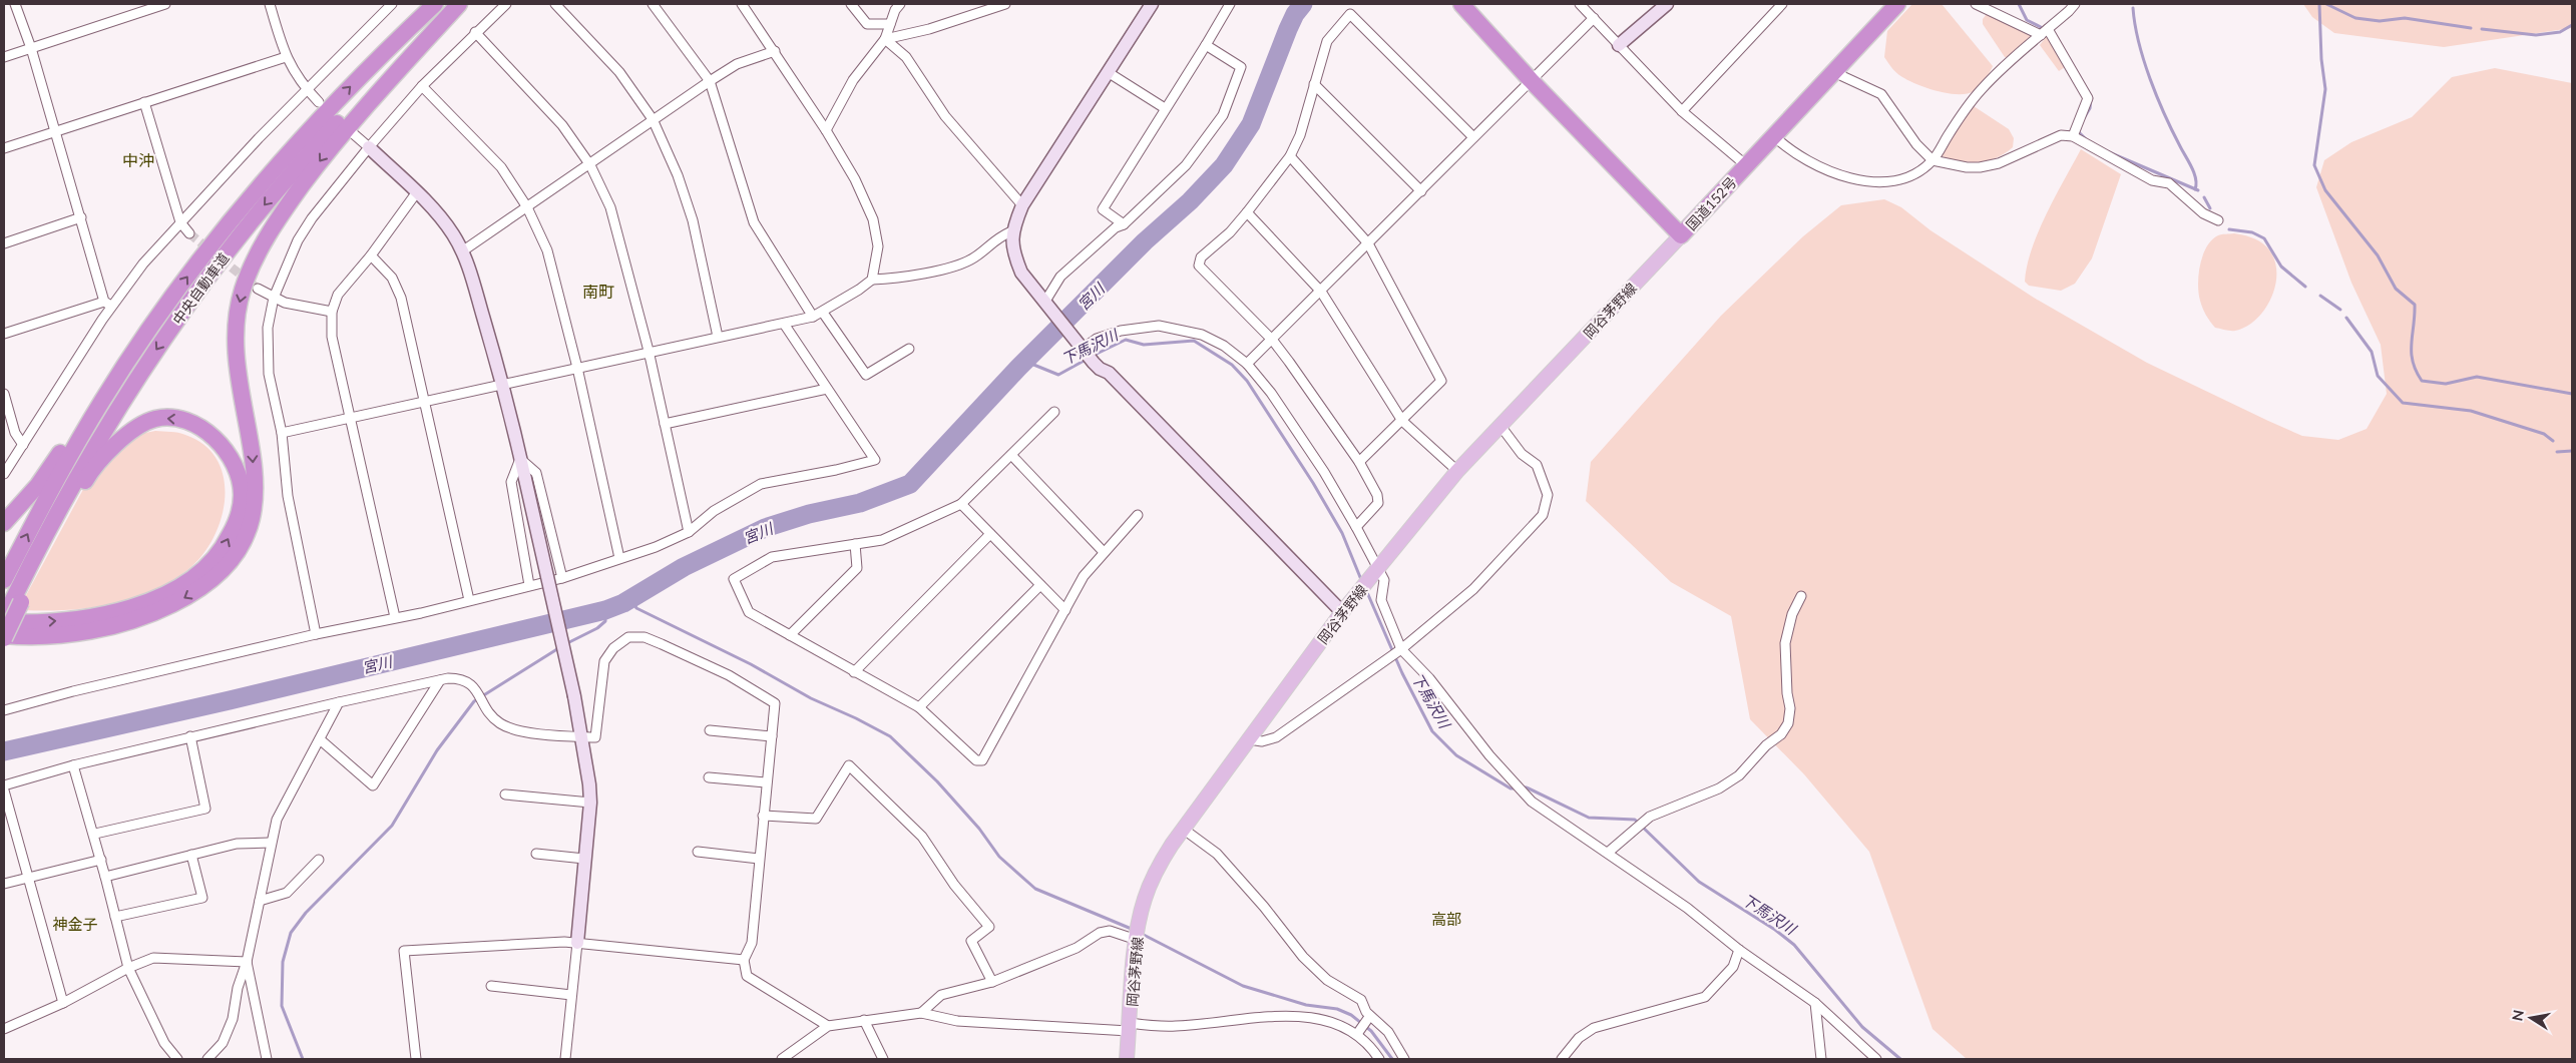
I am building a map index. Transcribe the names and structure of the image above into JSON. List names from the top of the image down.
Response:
{
  "streets": {
    "highway": ["国道152号", "中央自動車道"],
    "main road": ["岡谷茅野線"]
  },
  "crossings": [
    ["国道152号", "岡谷茅野線"]
  ],
  "districts": [
    "中沖",
    "南町",
    "高部",
    "神金子"
  ],
  "water": ["宮川", "下馬沢川"],
  "north": "left"
}
